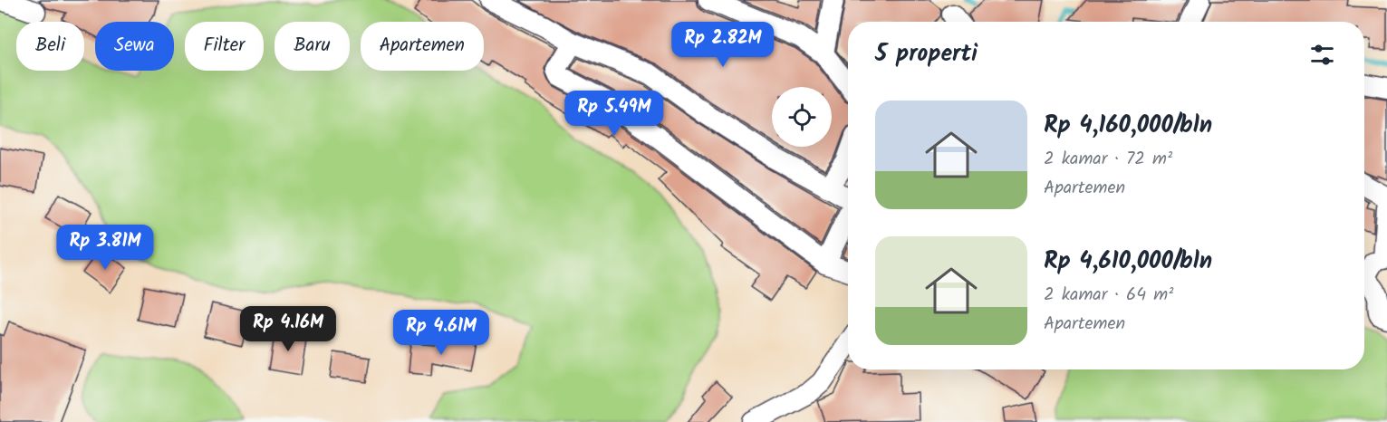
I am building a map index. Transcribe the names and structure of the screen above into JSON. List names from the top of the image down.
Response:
{
  "page": {
    "price": [
      "Rp 2.82M",
      "Rp 5.49M",
      "Rp 3.81M",
      "Rp 4.16M",
      "Rp 4.61M"
    ],
    "chip": [
      "Beli",
      "Sewa",
      "Filter",
      "Baru",
      "Apartemen"
    ],
    "heading": "5 properti",
    "list": [
      {
        "name": "Rp 4,160,000/bln",
        "note": "2 kamar · 72 m² · Apartemen"
      },
      {
        "name": "Rp 4,610,000/bln",
        "note": "2 kamar · 64 m² · Apartemen"
      }
    ]
  }
}
